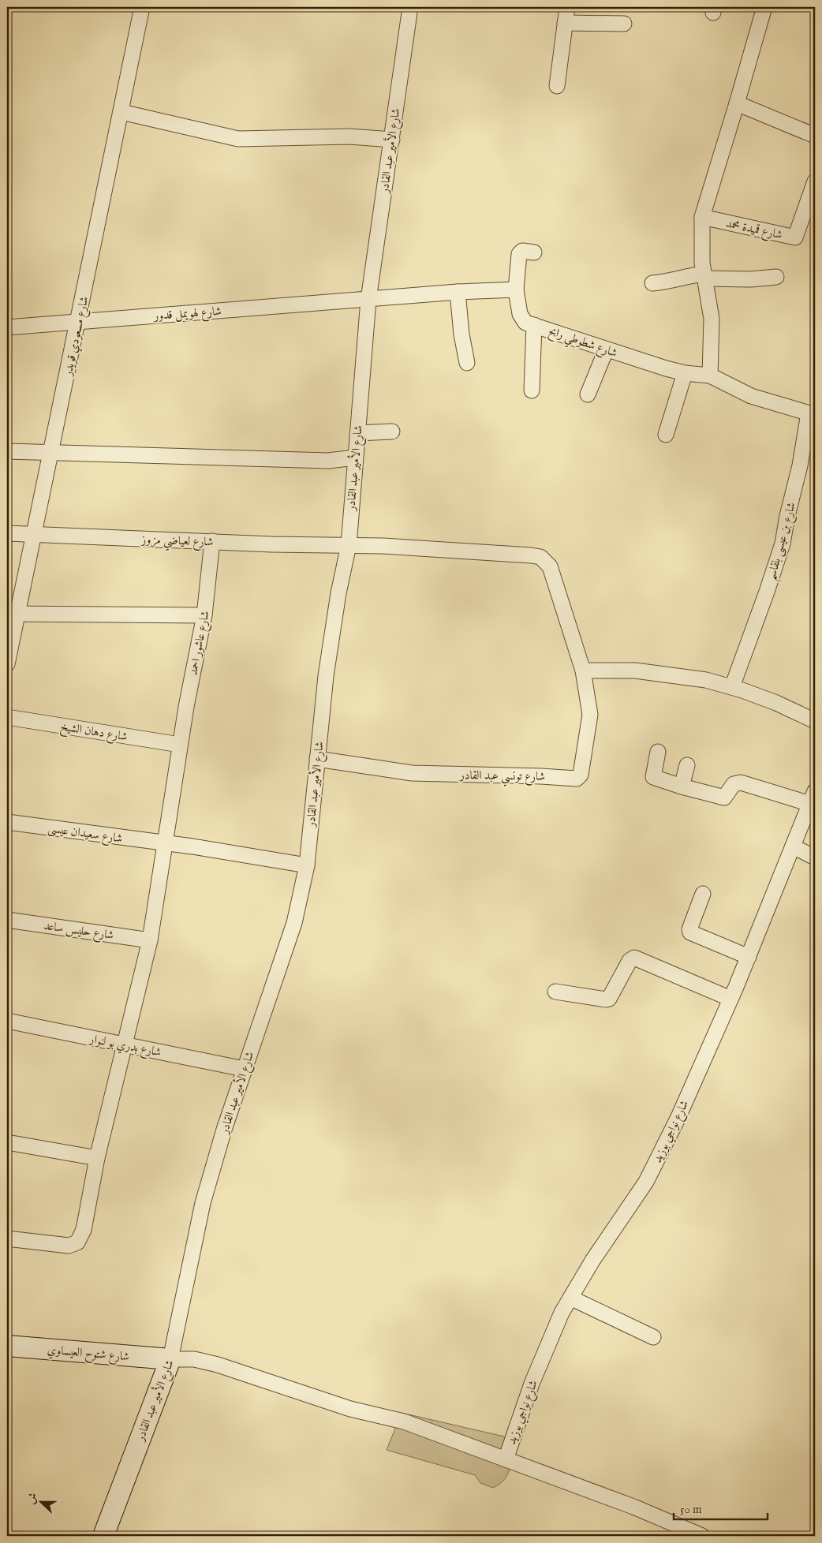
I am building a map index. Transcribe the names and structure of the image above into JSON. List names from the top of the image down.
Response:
{
  "streets": {
    "street": [
      "شارع الأمير عبد القادر",
      "شارع قميدة محمد",
      "شارع لهويمل قدور",
      "شارع مسعودي قويدر",
      "شارع شطوطي رابح",
      "شارع لعياضي مزوز",
      "شارع بن عيسى بلقاسم",
      "شارع عاشور احمد",
      "شارع دهان الشيخ",
      "شارع تونسي عبد القادر",
      "شارع سعيدان عيسى",
      "شارع حليس ساعد",
      "شارع بدري بو لنوار",
      "شارع نواجي بوزيد",
      "شارع شتوح العيساوي"
    ]
  },
  "crossings": [
    ["شارع الأمير عبد القادر", "شارع لهويمل قدور"],
    ["شارع الأمير عبد القادر", "شارع لعياضي مزوز"],
    ["شارع الأمير عبد القادر", "شارع تونسي عبد القادر"],
    ["شارع الأمير عبد القادر", "شارع سعيدان عيسى"],
    ["شارع الأمير عبد القادر", "شارع بدري بو لنوار"],
    ["شارع الأمير عبد القادر", "شارع شتوح العيساوي"],
    ["شارع لهويمل قدور", "شارع مسعودي قويدر"],
    ["شارع مسعودي قويدر", "شارع لعياضي مزوز"],
    ["شارع شطوطي رابح", "شارع بن عيسى بلقاسم"],
    ["شارع لعياضي مزوز", "شارع عاشور احمد"],
    ["شارع لعياضي مزوز", "شارع تونسي عبد القادر"],
    ["شارع عاشور احمد", "شارع دهان الشيخ"],
    ["شارع عاشور احمد", "شارع سعيدان عيسى"],
    ["شارع عاشور احمد", "شارع حليس ساعد"],
    ["شارع عاشور احمد", "شارع بدري بو لنوار"]
  ],
  "scale_bar": "50 m",
  "north": "left"
}
